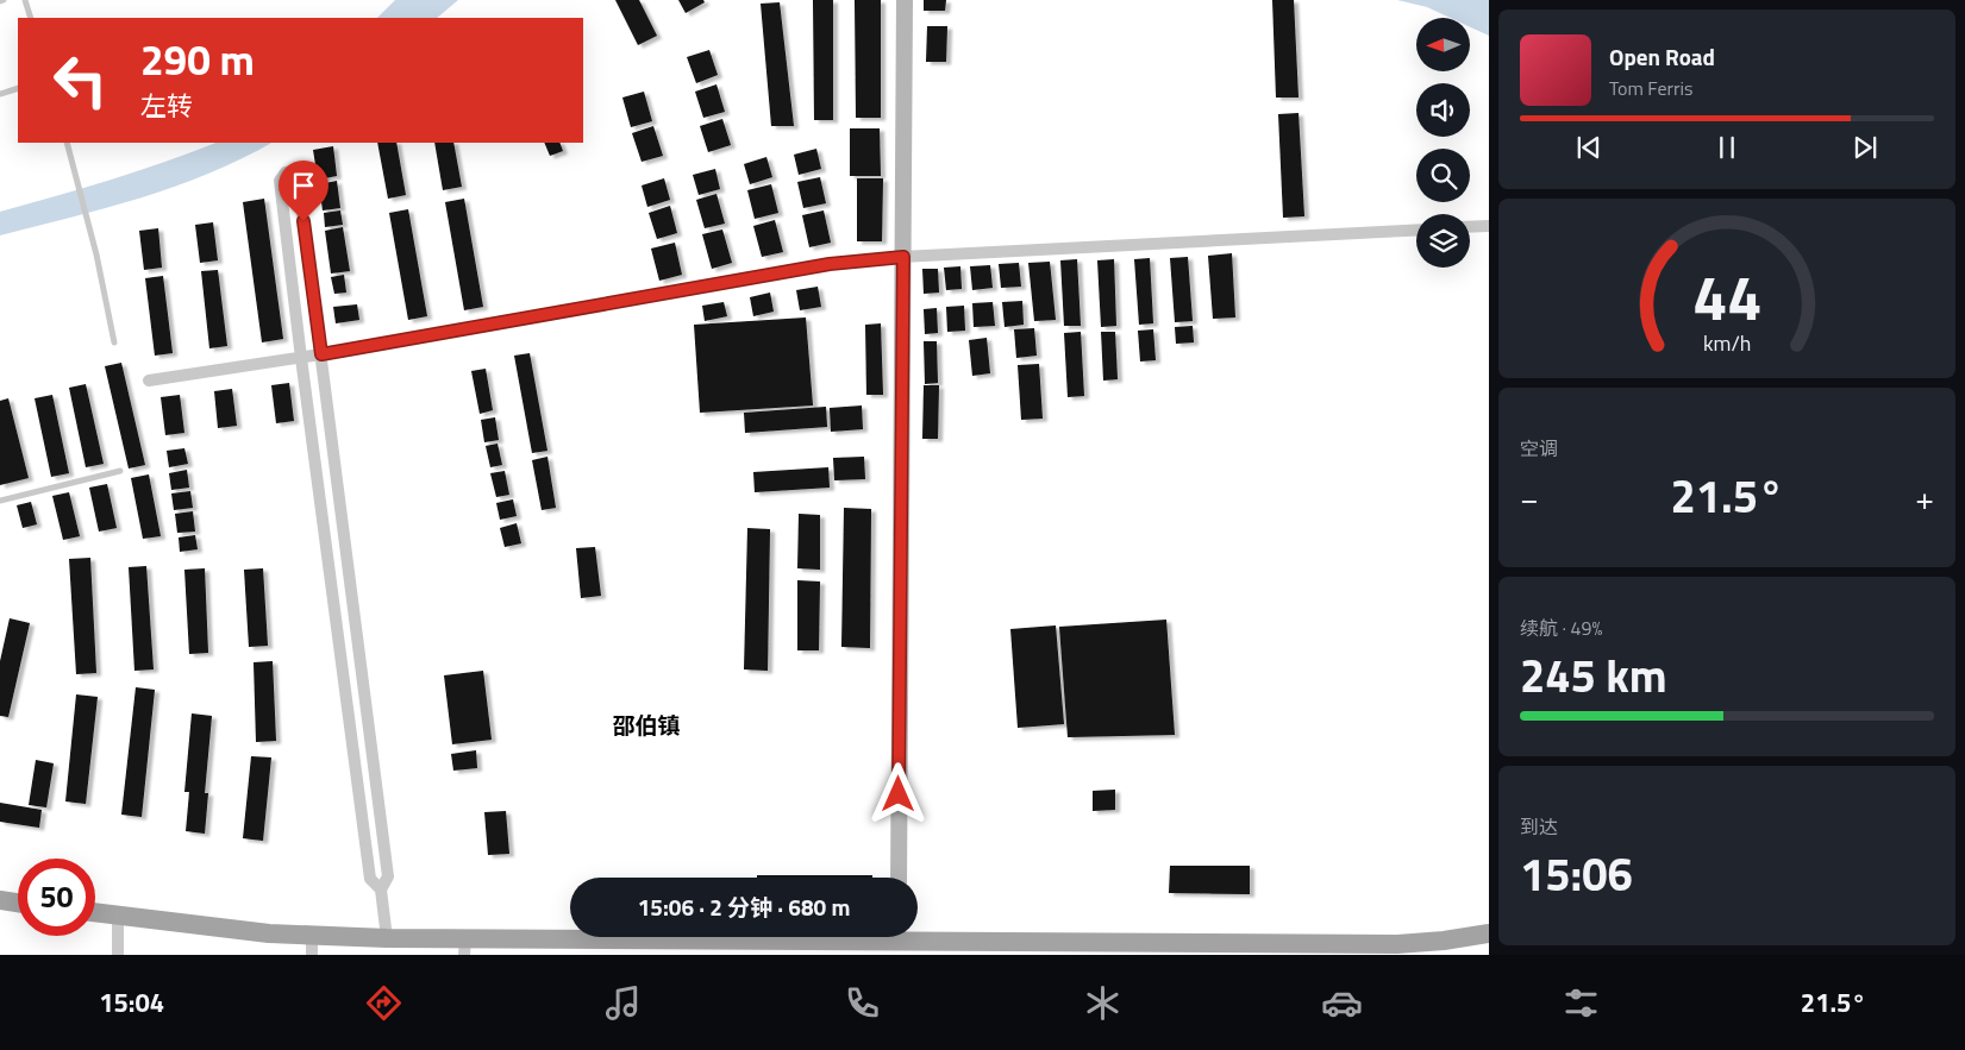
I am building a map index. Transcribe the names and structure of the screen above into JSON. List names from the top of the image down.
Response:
{
  "districts": ["邵伯镇"],
  "north": "left",
  "page": {
    "turn": ["290 m", "左转"],
    "song": ["Open Road", "Tom Ferris"],
    "tile": [
      "空调",
      ["续航 · 49%", "245 km"],
      ["到达", "15:06"]
    ],
    "heat": ["−", "21.5°", "+"],
    "limit": "50",
    "trip": "15:06 · 2 分钟 · 680 m",
    "tabs": ["15:04", "21.5°"],
    "gauge": ["44", "km/h"]
  }
}
